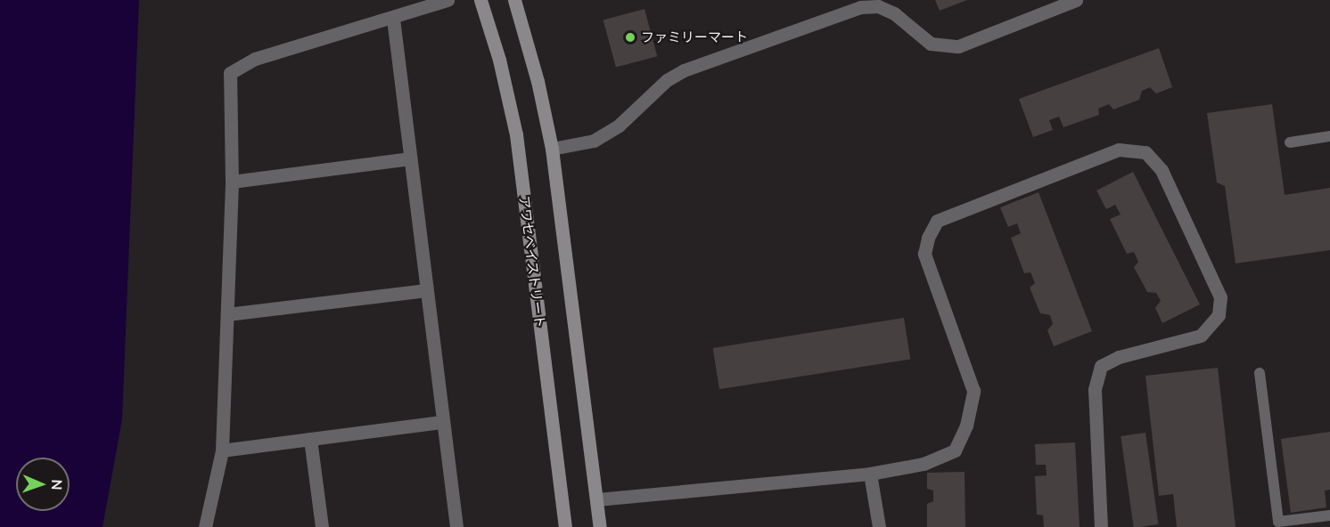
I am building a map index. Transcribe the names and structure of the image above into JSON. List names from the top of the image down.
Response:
{
  "streets": {
    "main road": ["アワセベイストリート"]
  },
  "places": ["ファミリーマート"],
  "north": "right"
}
